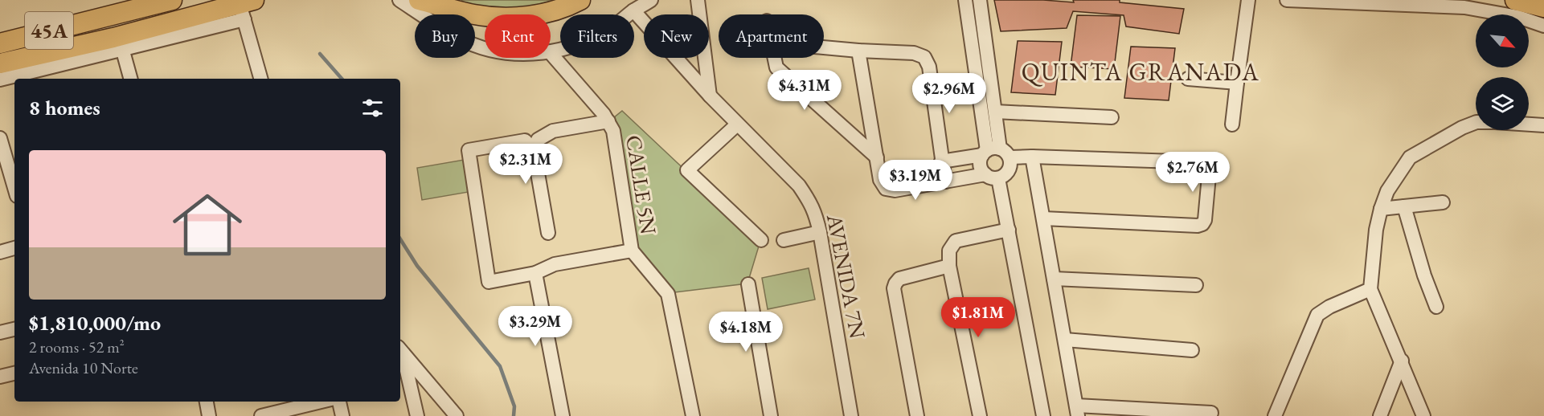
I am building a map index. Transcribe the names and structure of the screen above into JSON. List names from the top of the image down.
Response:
{
  "streets": {
    "highway": ["45A"],
    "street": ["CALLE 5N", "AVENIDA 7N"]
  },
  "districts": ["QUINTA GRANADA"],
  "north": "bottom right",
  "page": {
    "chip": [
      "Buy",
      "Rent",
      "Filters",
      "New",
      "Apartment"
    ],
    "price": [
      "$4.31M",
      "$2.96M",
      "$2.31M",
      "$2.76M",
      "$3.19M",
      "$1.81M",
      "$3.29M",
      "$4.18M"
    ],
    "heading": "8 homes",
    "list": [
      {
        "name": "$1,810,000/mo",
        "note": "2 rooms · 52 m² · Avenida 10 Norte"
      }
    ]
  }
}
